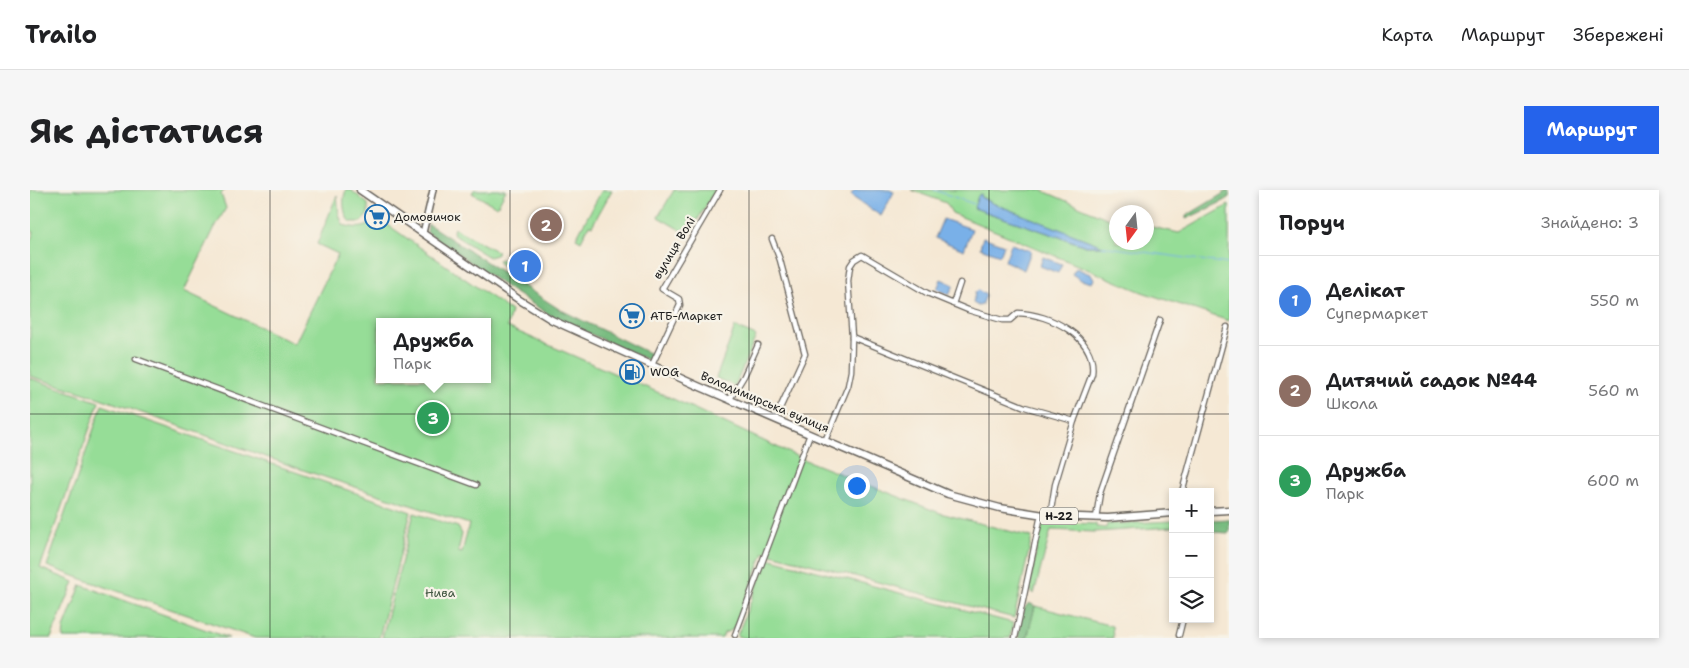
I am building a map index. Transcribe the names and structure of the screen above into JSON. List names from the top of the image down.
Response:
{
  "streets": {
    "main road": ["Володимирська вулиця", "Н-22"],
    "street": ["вулиця Волі"]
  },
  "crossings": [
    ["вулиця Волі", "Володимирська вулиця"],
    ["Володимирська вулиця", "Н-22"]
  ],
  "parks": ["Нива"],
  "places": {
    "supermarket": ["Домовичок", "АТБ-Маркет"],
    "fuel station": ["WOG"]
  },
  "north": "bottom",
  "page": {
    "header": "Trailo",
    "nav": ["Карта", "Маршрут", "Збережені"],
    "buttons": "Маршрут",
    "title": "Як дістатися",
    "heading": ["Поруч", "Знайдено: 3"],
    "pins": ["2", "1", "3"],
    "list": [
      {
        "mark": "1",
        "name": "Делікат",
        "note": "Супермаркет",
        "value": "550 m"
      },
      {
        "mark": "2",
        "name": "Дитячий садок №44",
        "note": "Школа",
        "value": "560 m"
      },
      {
        "mark": "3",
        "name": "Дружба",
        "note": "Парк",
        "value": "600 m"
      }
    ],
    "popup": ["Дружба", "Парк"],
    "map_buttons": ["+", "−"]
  }
}
